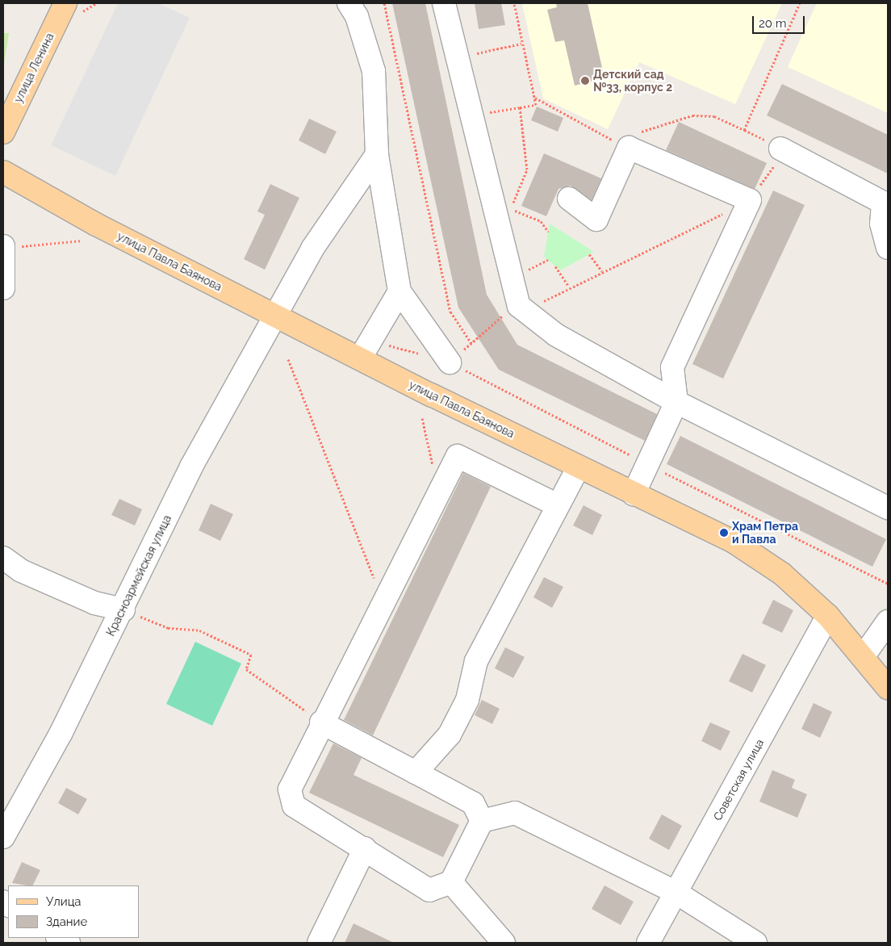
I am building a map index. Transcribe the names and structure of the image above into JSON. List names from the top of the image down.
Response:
{
  "streets": {
    "main road": ["улица Ленина", "улица Павла Баянова"],
    "street": ["Красноармейская улица", "Советская улица"]
  },
  "crossings": [
    ["улица Павла Баянова", "Красноармейская улица"],
    ["улица Павла Баянова", "Советская улица"]
  ],
  "places": ["Детский сад №33, корпус 2", "Храм Петра и Павла"],
  "legend": ["Улица", "Здание"],
  "scale_bar": "20 m"
}
